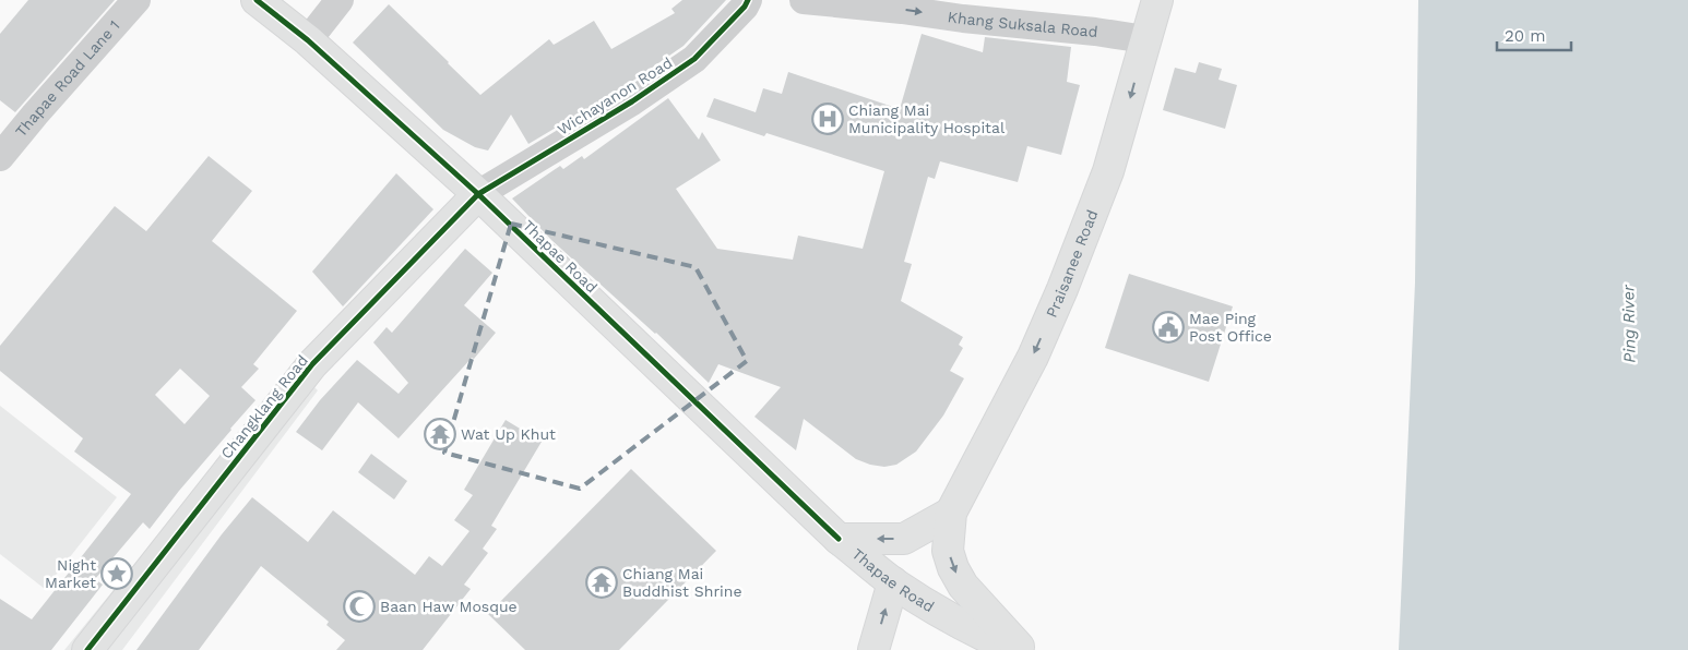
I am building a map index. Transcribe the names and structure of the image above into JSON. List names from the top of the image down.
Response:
{
  "streets": {
    "street": [
      "Khang Suksala Road",
      "Thapae Road Lane 1",
      "Wichayanon Road",
      "Thapae Road",
      "Praisanee Road",
      "Changklang Road"
    ]
  },
  "crossings": [
    ["Khang Suksala Road", "Praisanee Road"],
    ["Wichayanon Road", "Thapae Road"],
    ["Wichayanon Road", "Changklang Road"],
    ["Thapae Road", "Changklang Road"]
  ],
  "one_way": ["Khang Suksala Road", "Praisanee Road"],
  "water": ["Ping River"],
  "places": {
    "hospital": ["Chiang Mai Municipality Hospital"],
    "public building": ["Mae Ping Post Office"],
    "temple": ["Wat Up Khut", "Chiang Mai Buddhist Shrine"],
    "place": ["Night Market"],
    "mosque": ["Baan Haw Mosque"]
  },
  "scale_bar": "20 m"
}
